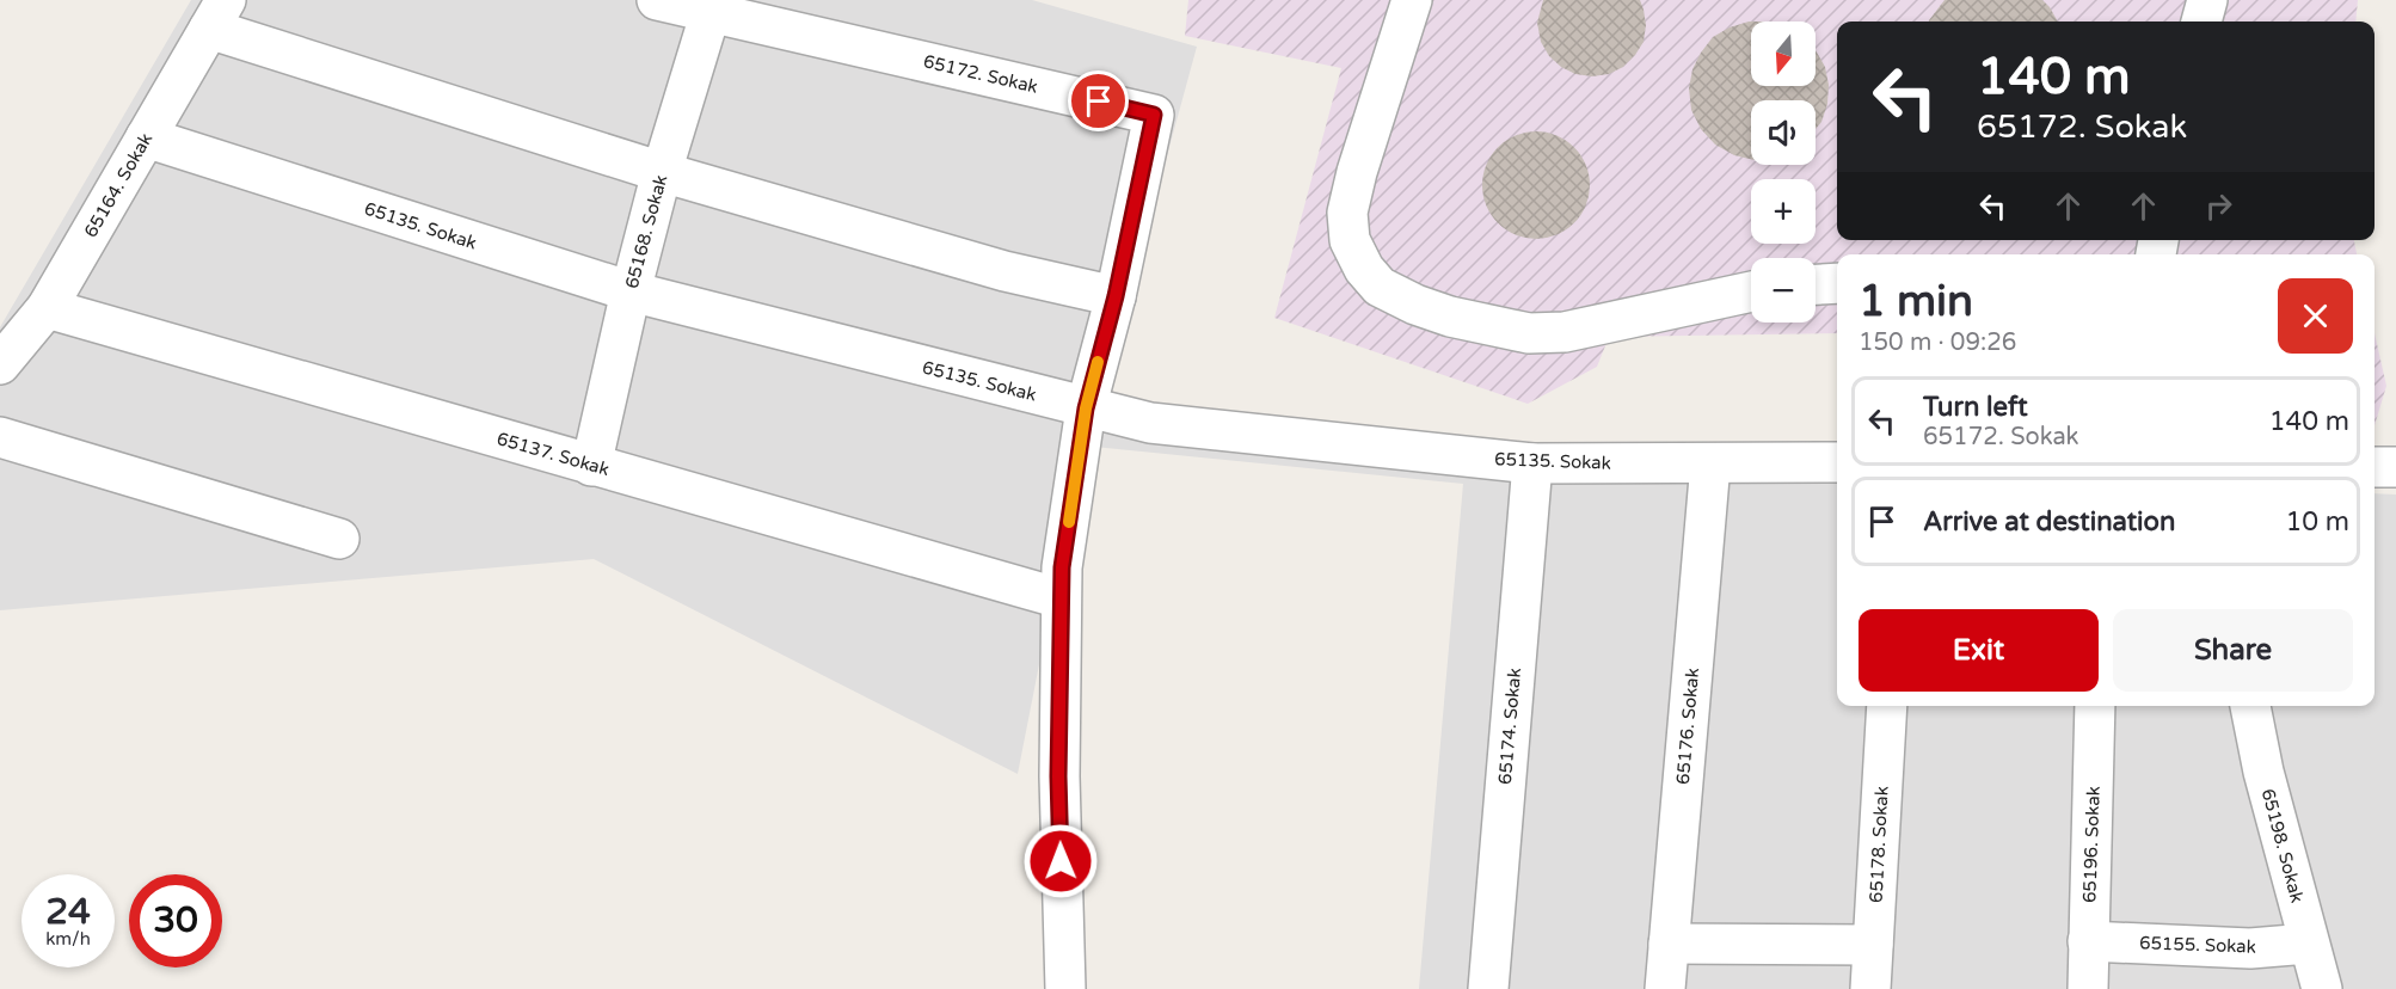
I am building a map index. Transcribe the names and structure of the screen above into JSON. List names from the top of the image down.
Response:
{
  "streets": {
    "street": [
      "65172. Sokak",
      "65164. Sokak",
      "65135. Sokak",
      "65168. Sokak",
      "65137. Sokak",
      "65174. Sokak",
      "65176. Sokak",
      "65178. Sokak",
      "65196. Sokak",
      "65198. Sokak",
      "65155. Sokak"
    ]
  },
  "crossings": [
    ["65172. Sokak", "65135. Sokak"],
    ["65172. Sokak", "65168. Sokak"],
    ["65172. Sokak", "65137. Sokak"],
    ["65164. Sokak", "65135. Sokak"],
    ["65164. Sokak", "65137. Sokak"],
    ["65135. Sokak", "65168. Sokak"],
    ["65135. Sokak", "65174. Sokak"],
    ["65135. Sokak", "65176. Sokak"],
    ["65168. Sokak", "65137. Sokak"],
    ["65196. Sokak", "65155. Sokak"],
    ["65198. Sokak", "65155. Sokak"]
  ],
  "north": "bottom",
  "page": {
    "map_buttons": ["+", "−"],
    "turn": ["140 m", "65172. Sokak"],
    "heading": ["1 min", "150 m · 09:26"],
    "list": [
      {
        "name": "Turn left",
        "note": "65172. Sokak",
        "value": "140 m"
      },
      {
        "name": "Arrive at destination",
        "value": "10 m"
      }
    ],
    "buttons": ["Exit", "Share"],
    "speed": "24 km/h",
    "limit": "30"
  }
}
